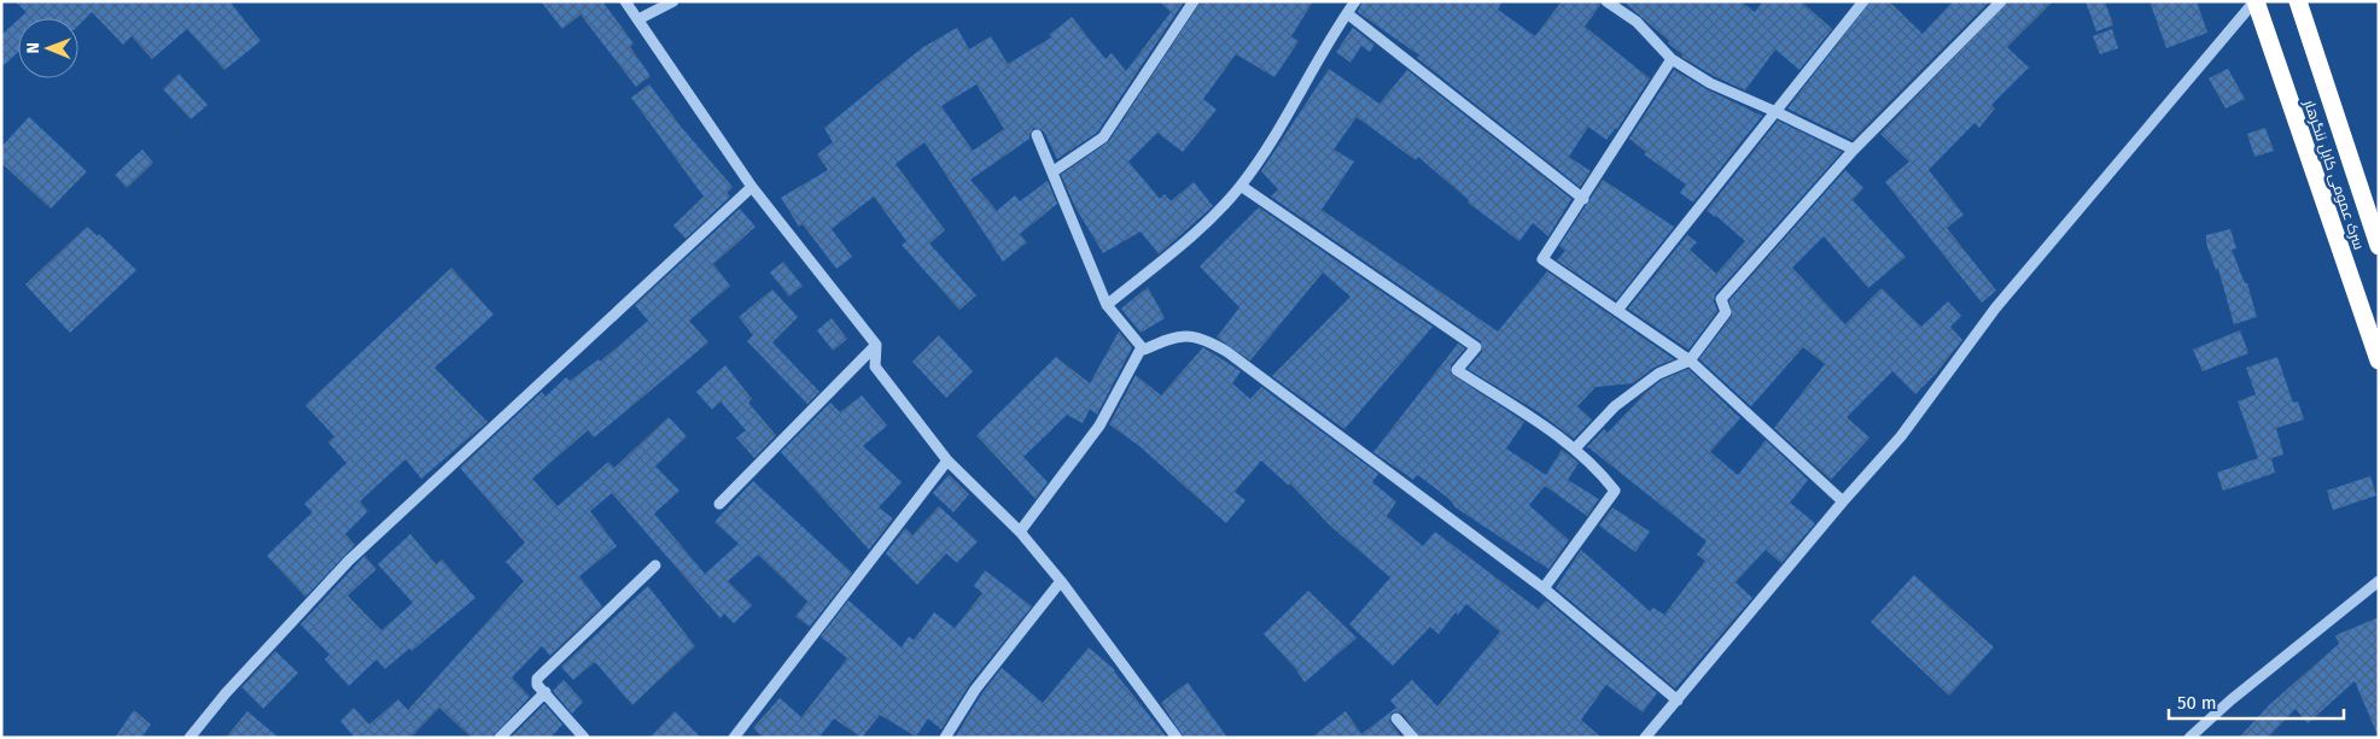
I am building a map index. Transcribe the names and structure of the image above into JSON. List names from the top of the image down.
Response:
{
  "streets": {
    "highway": ["سرک عمومی کابل ننگرهار"]
  },
  "scale_bar": "50 m",
  "north": "left"
}
